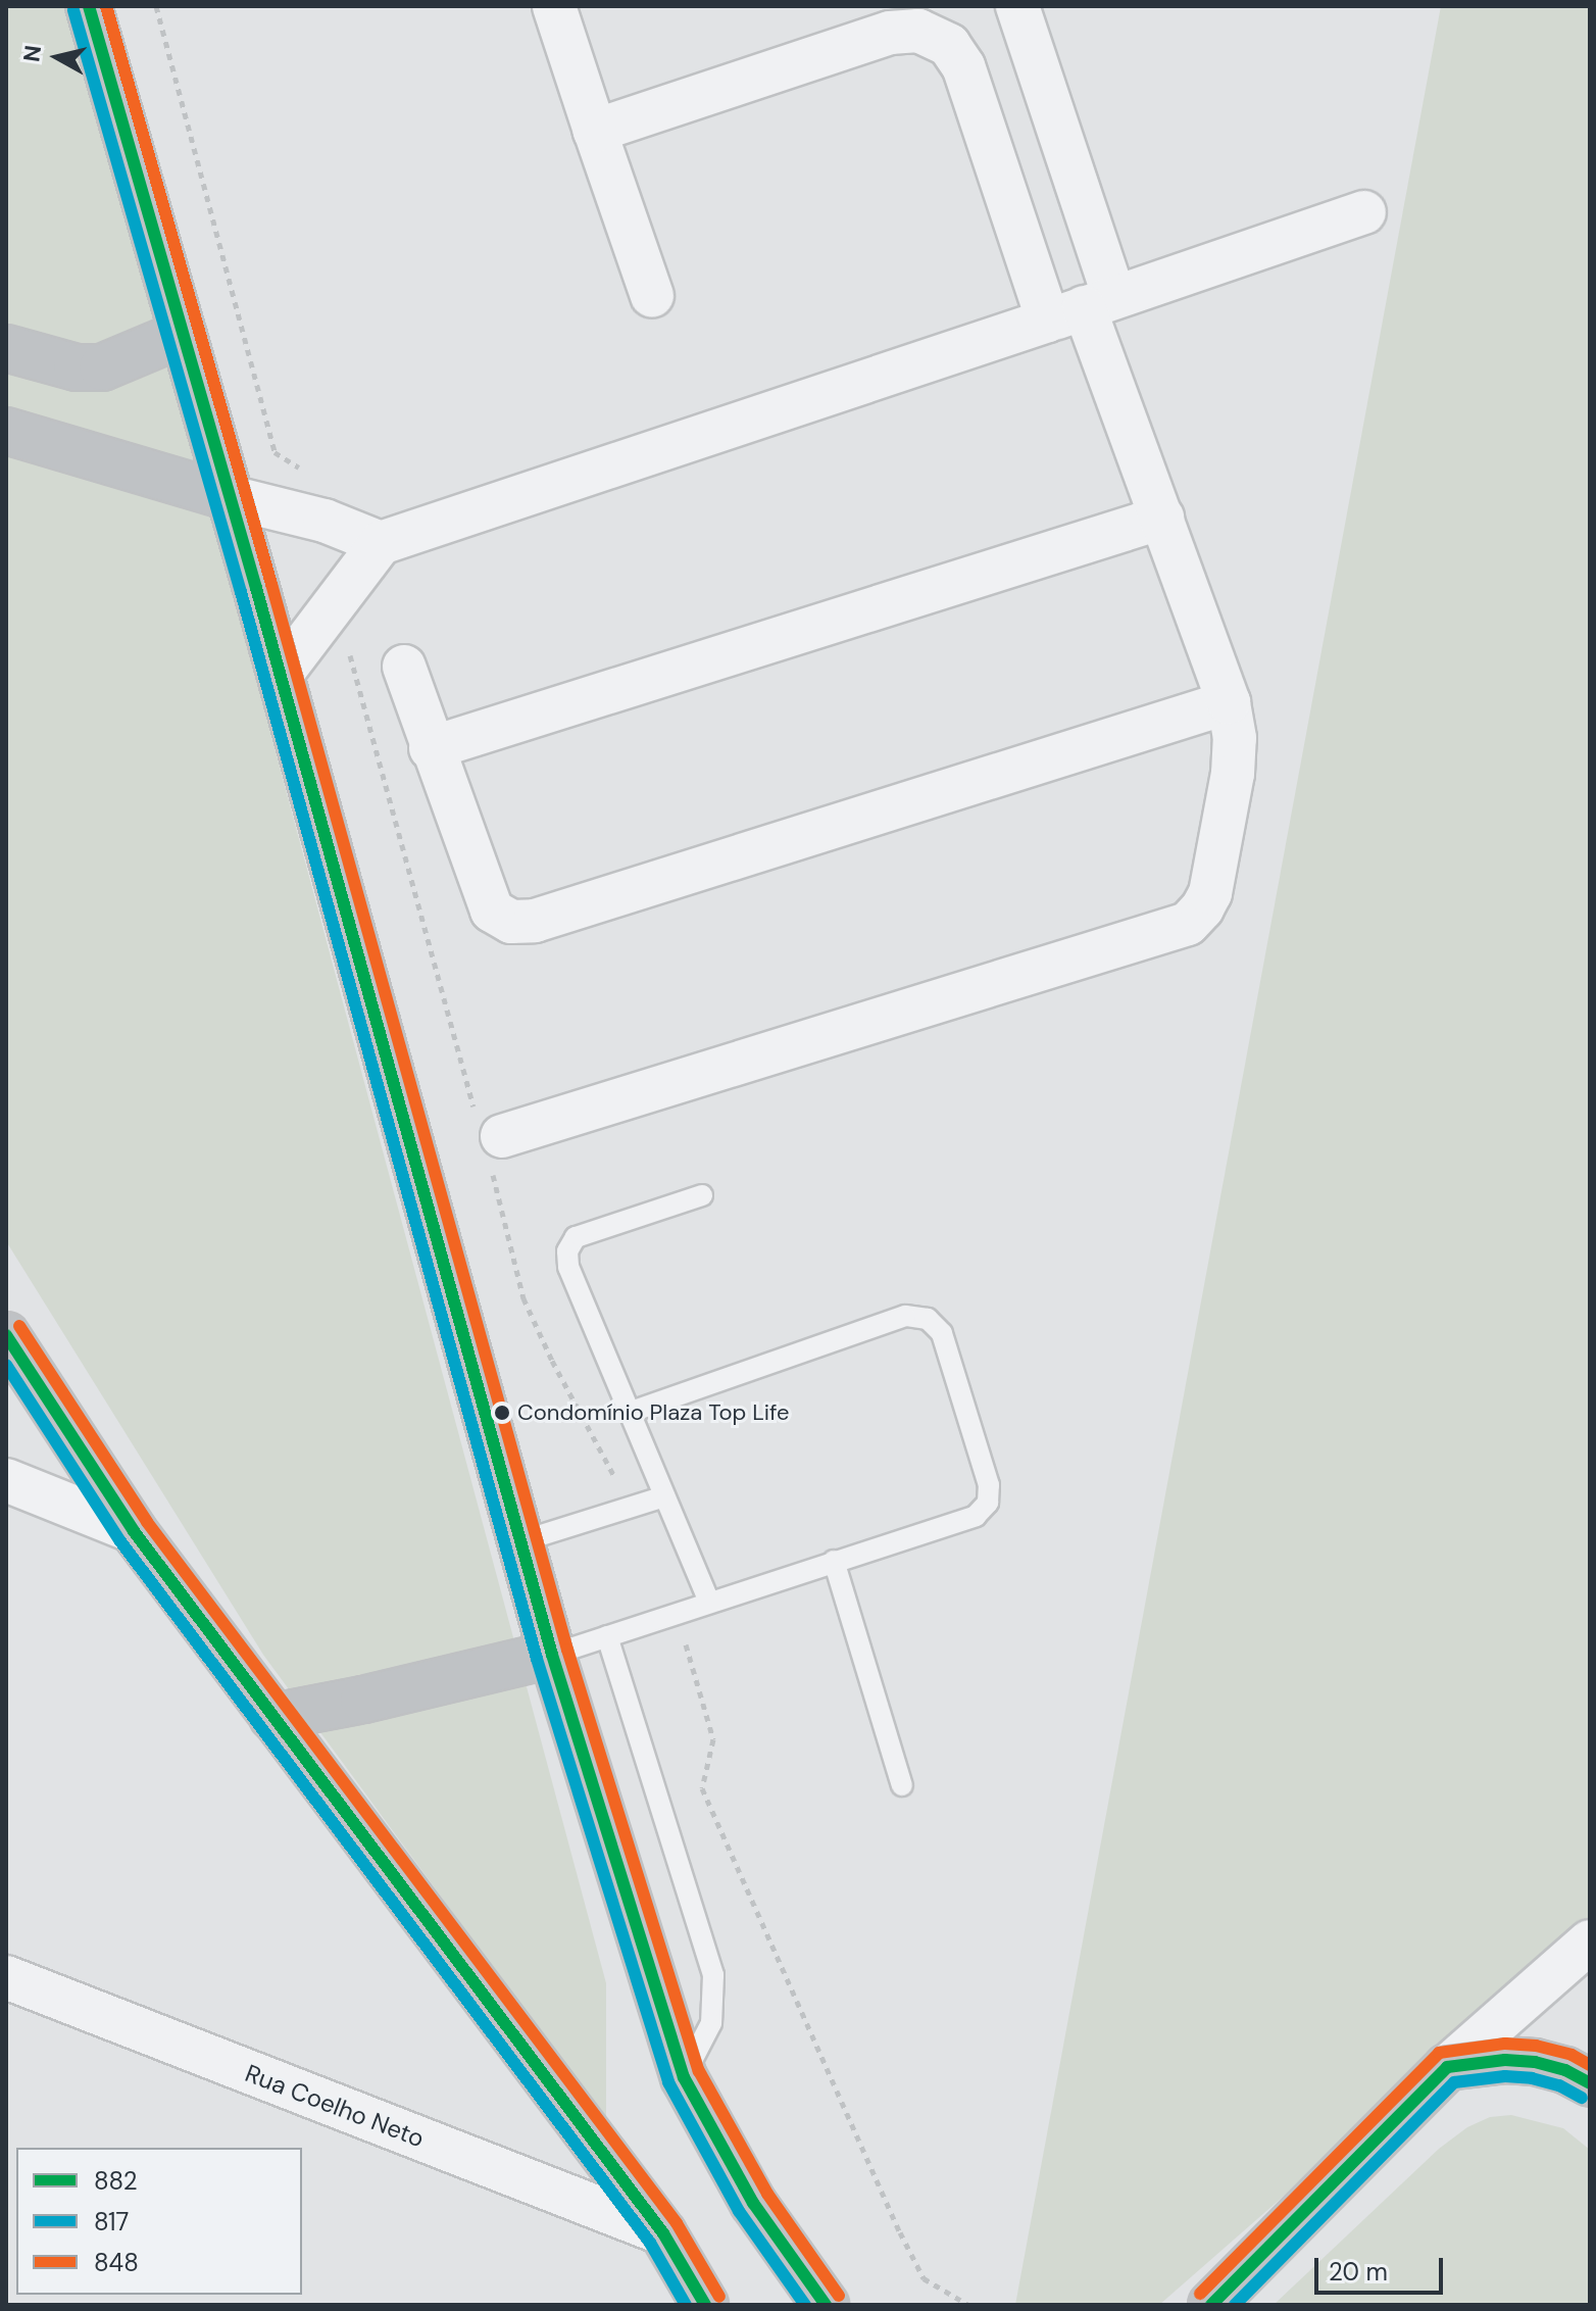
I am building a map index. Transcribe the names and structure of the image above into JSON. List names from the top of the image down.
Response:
{
  "streets": {
    "street": ["Rua Coelho Neto"]
  },
  "places": ["Condomínio Plaza Top Life"],
  "lines": ["transit line 882", "transit line 848", "transit line 817"],
  "legend": ["882", "817", "848"],
  "scale_bar": "20 m",
  "north": "left"
}
